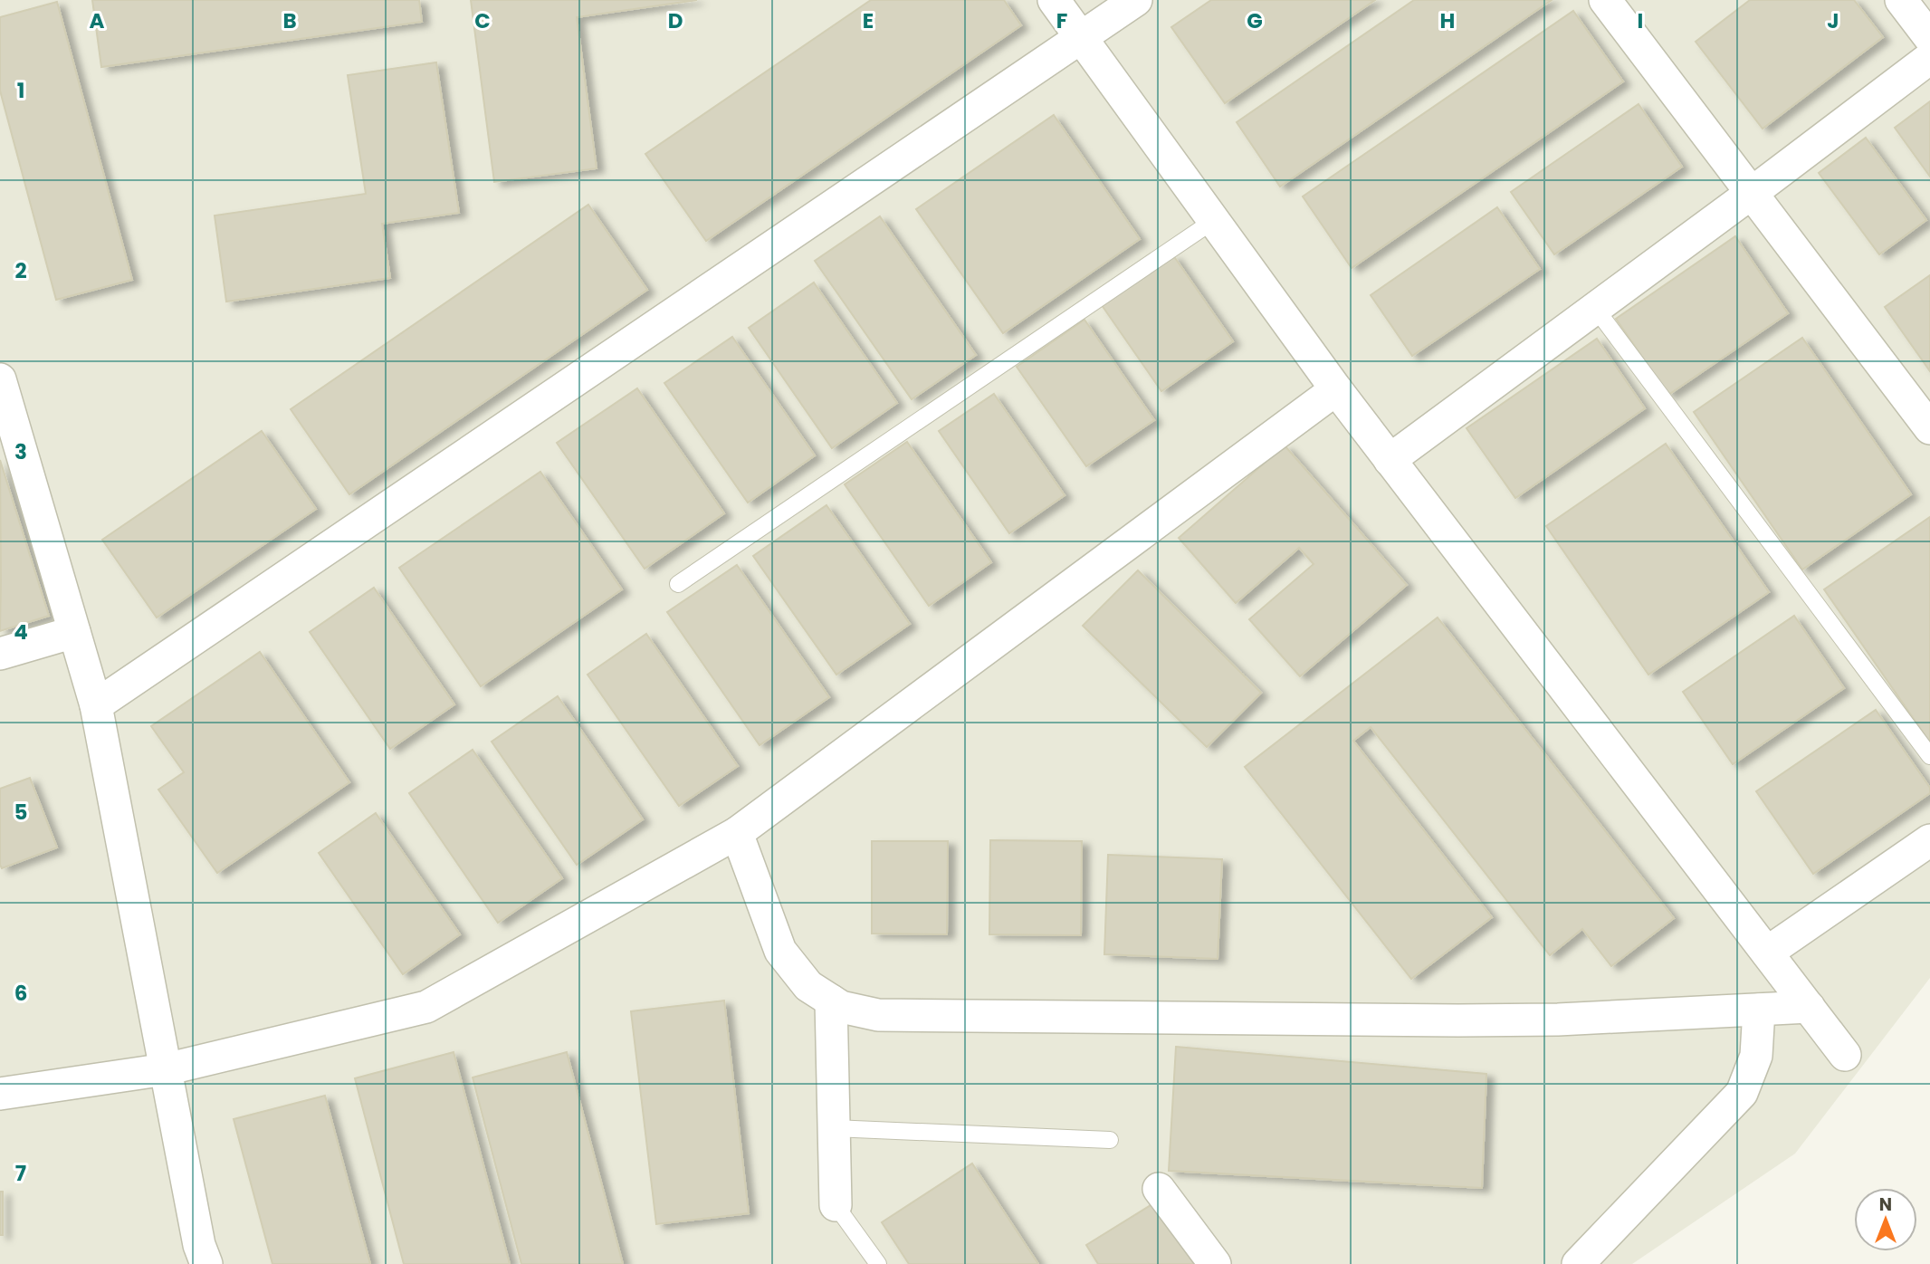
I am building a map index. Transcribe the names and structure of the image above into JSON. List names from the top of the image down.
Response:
{
  "north": "top",
  "grid": {
    "columns": [
      "A",
      "B",
      "C",
      "D",
      "E",
      "F",
      "G",
      "H",
      "I",
      "J"
    ],
    "rows": [
      "1",
      "2",
      "3",
      "4",
      "5",
      "6",
      "7"
    ]
  }
}
